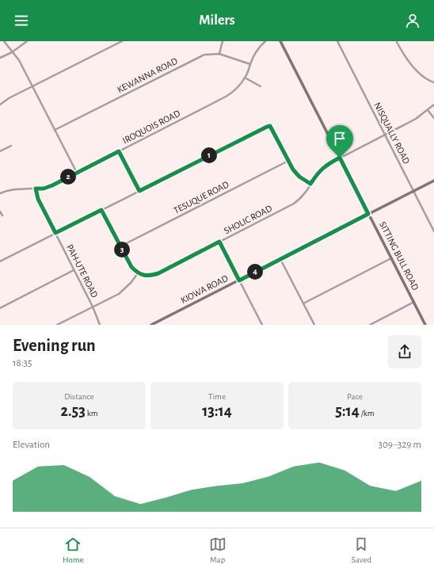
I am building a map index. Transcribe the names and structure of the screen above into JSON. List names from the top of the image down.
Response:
{
  "streets": {
    "street": [
      "KEWANNA ROAD",
      "IROQUOIS ROAD",
      "NISQUALLY ROAD",
      "TESUQUE ROAD",
      "SHOLIC ROAD",
      "SITTING BULL ROAD",
      "PAH-UTE ROAD",
      "KIOWA ROAD"
    ]
  },
  "crossings": [
    ["KEWANNA ROAD", "IROQUOIS ROAD"],
    ["IROQUOIS ROAD", "PAH-UTE ROAD"],
    ["NISQUALLY ROAD", "SHOLIC ROAD"],
    ["NISQUALLY ROAD", "KIOWA ROAD"],
    ["SHOLIC ROAD", "SITTING BULL ROAD"],
    ["SITTING BULL ROAD", "KIOWA ROAD"]
  ],
  "page": {
    "header": "Milers",
    "pins": [
      "1",
      "2",
      "3",
      "4"
    ],
    "heading": ["Evening run", "18:35"],
    "stats": [
      ["Distance", "2.53 km"],
      ["Time", "13:14"],
      ["Pace", "5:14 /km"]
    ],
    "chart": ["Elevation", "309–329 m"],
    "tabs": ["Home", "Map", "Saved"]
  }
}
